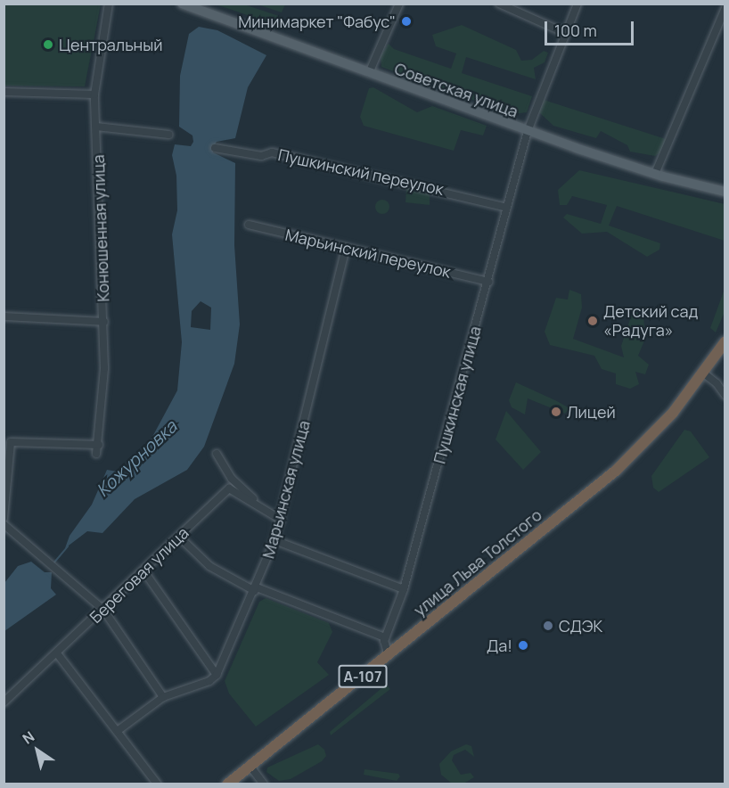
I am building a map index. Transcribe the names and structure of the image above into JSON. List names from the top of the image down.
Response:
{
  "streets": {
    "highway": ["улица Льва Толстого", "А-107"],
    "main road": ["Советская улица"],
    "street": [
      "Пушкинский переулок",
      "Конюшенная улица",
      "Марьинский переулок",
      "Пушкинская улица",
      "Марьинская улица",
      "Береговая улица"
    ]
  },
  "crossings": [
    ["Советская улица", "Пушкинская улица"],
    ["Пушкинский переулок", "Пушкинская улица"],
    ["Марьинский переулок", "Пушкинская улица"],
    ["Марьинский переулок", "Марьинская улица"],
    ["Марьинская улица", "Береговая улица"]
  ],
  "water": ["Кожурновка"],
  "places": [
    "Минимаркет \"Фабус\"",
    "Центральный",
    "Детский сад «Радуга»",
    "Лицей",
    "СДЭК",
    "Да!"
  ],
  "scale_bar": "100 m",
  "north": "top left"
}
